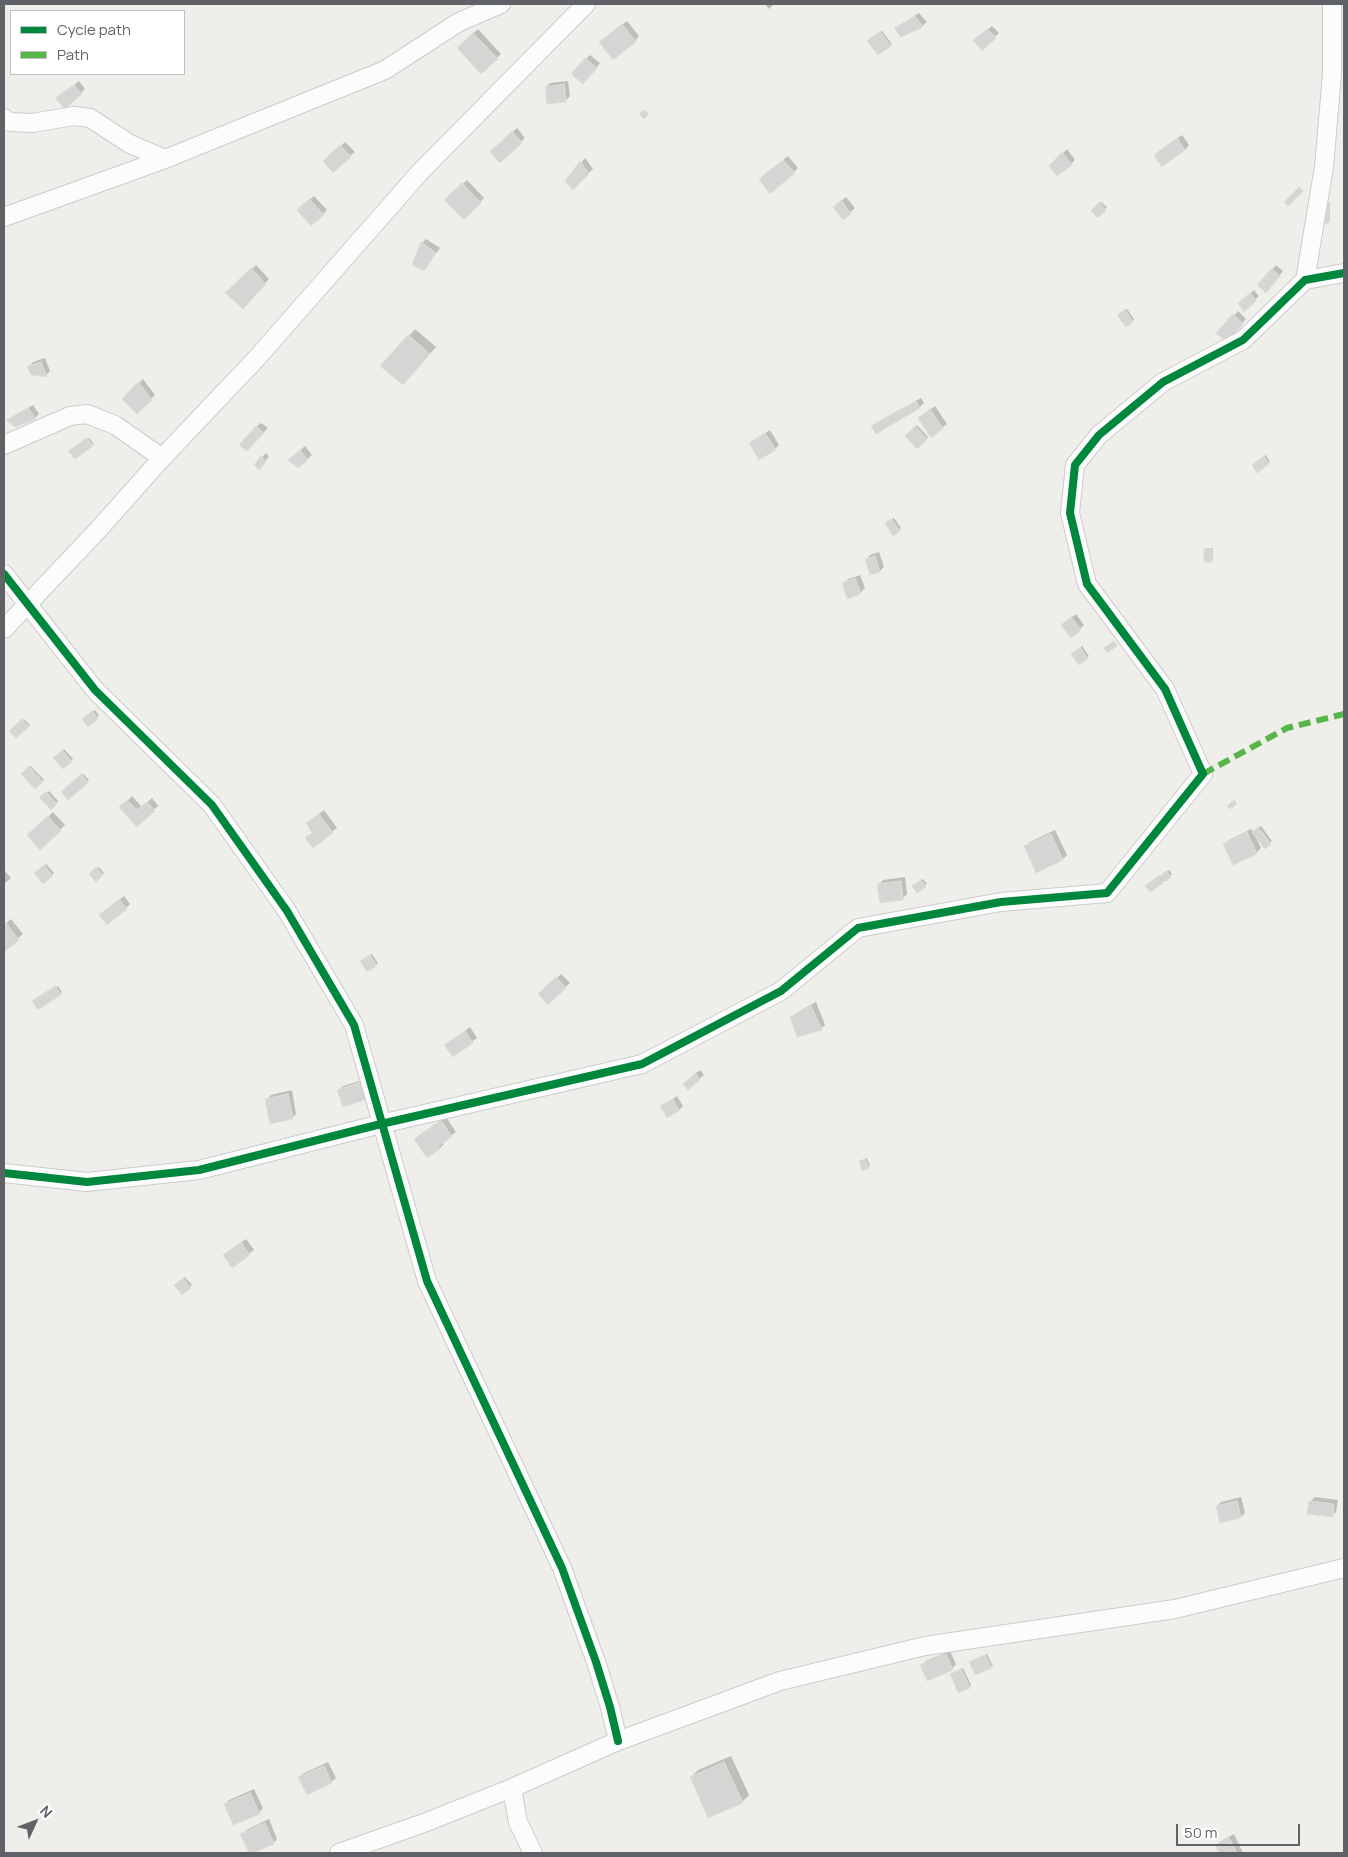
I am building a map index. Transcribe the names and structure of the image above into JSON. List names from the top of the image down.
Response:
{
  "legend": ["Cycle path", "Path"],
  "scale_bar": "50 m",
  "north": "top right"
}
